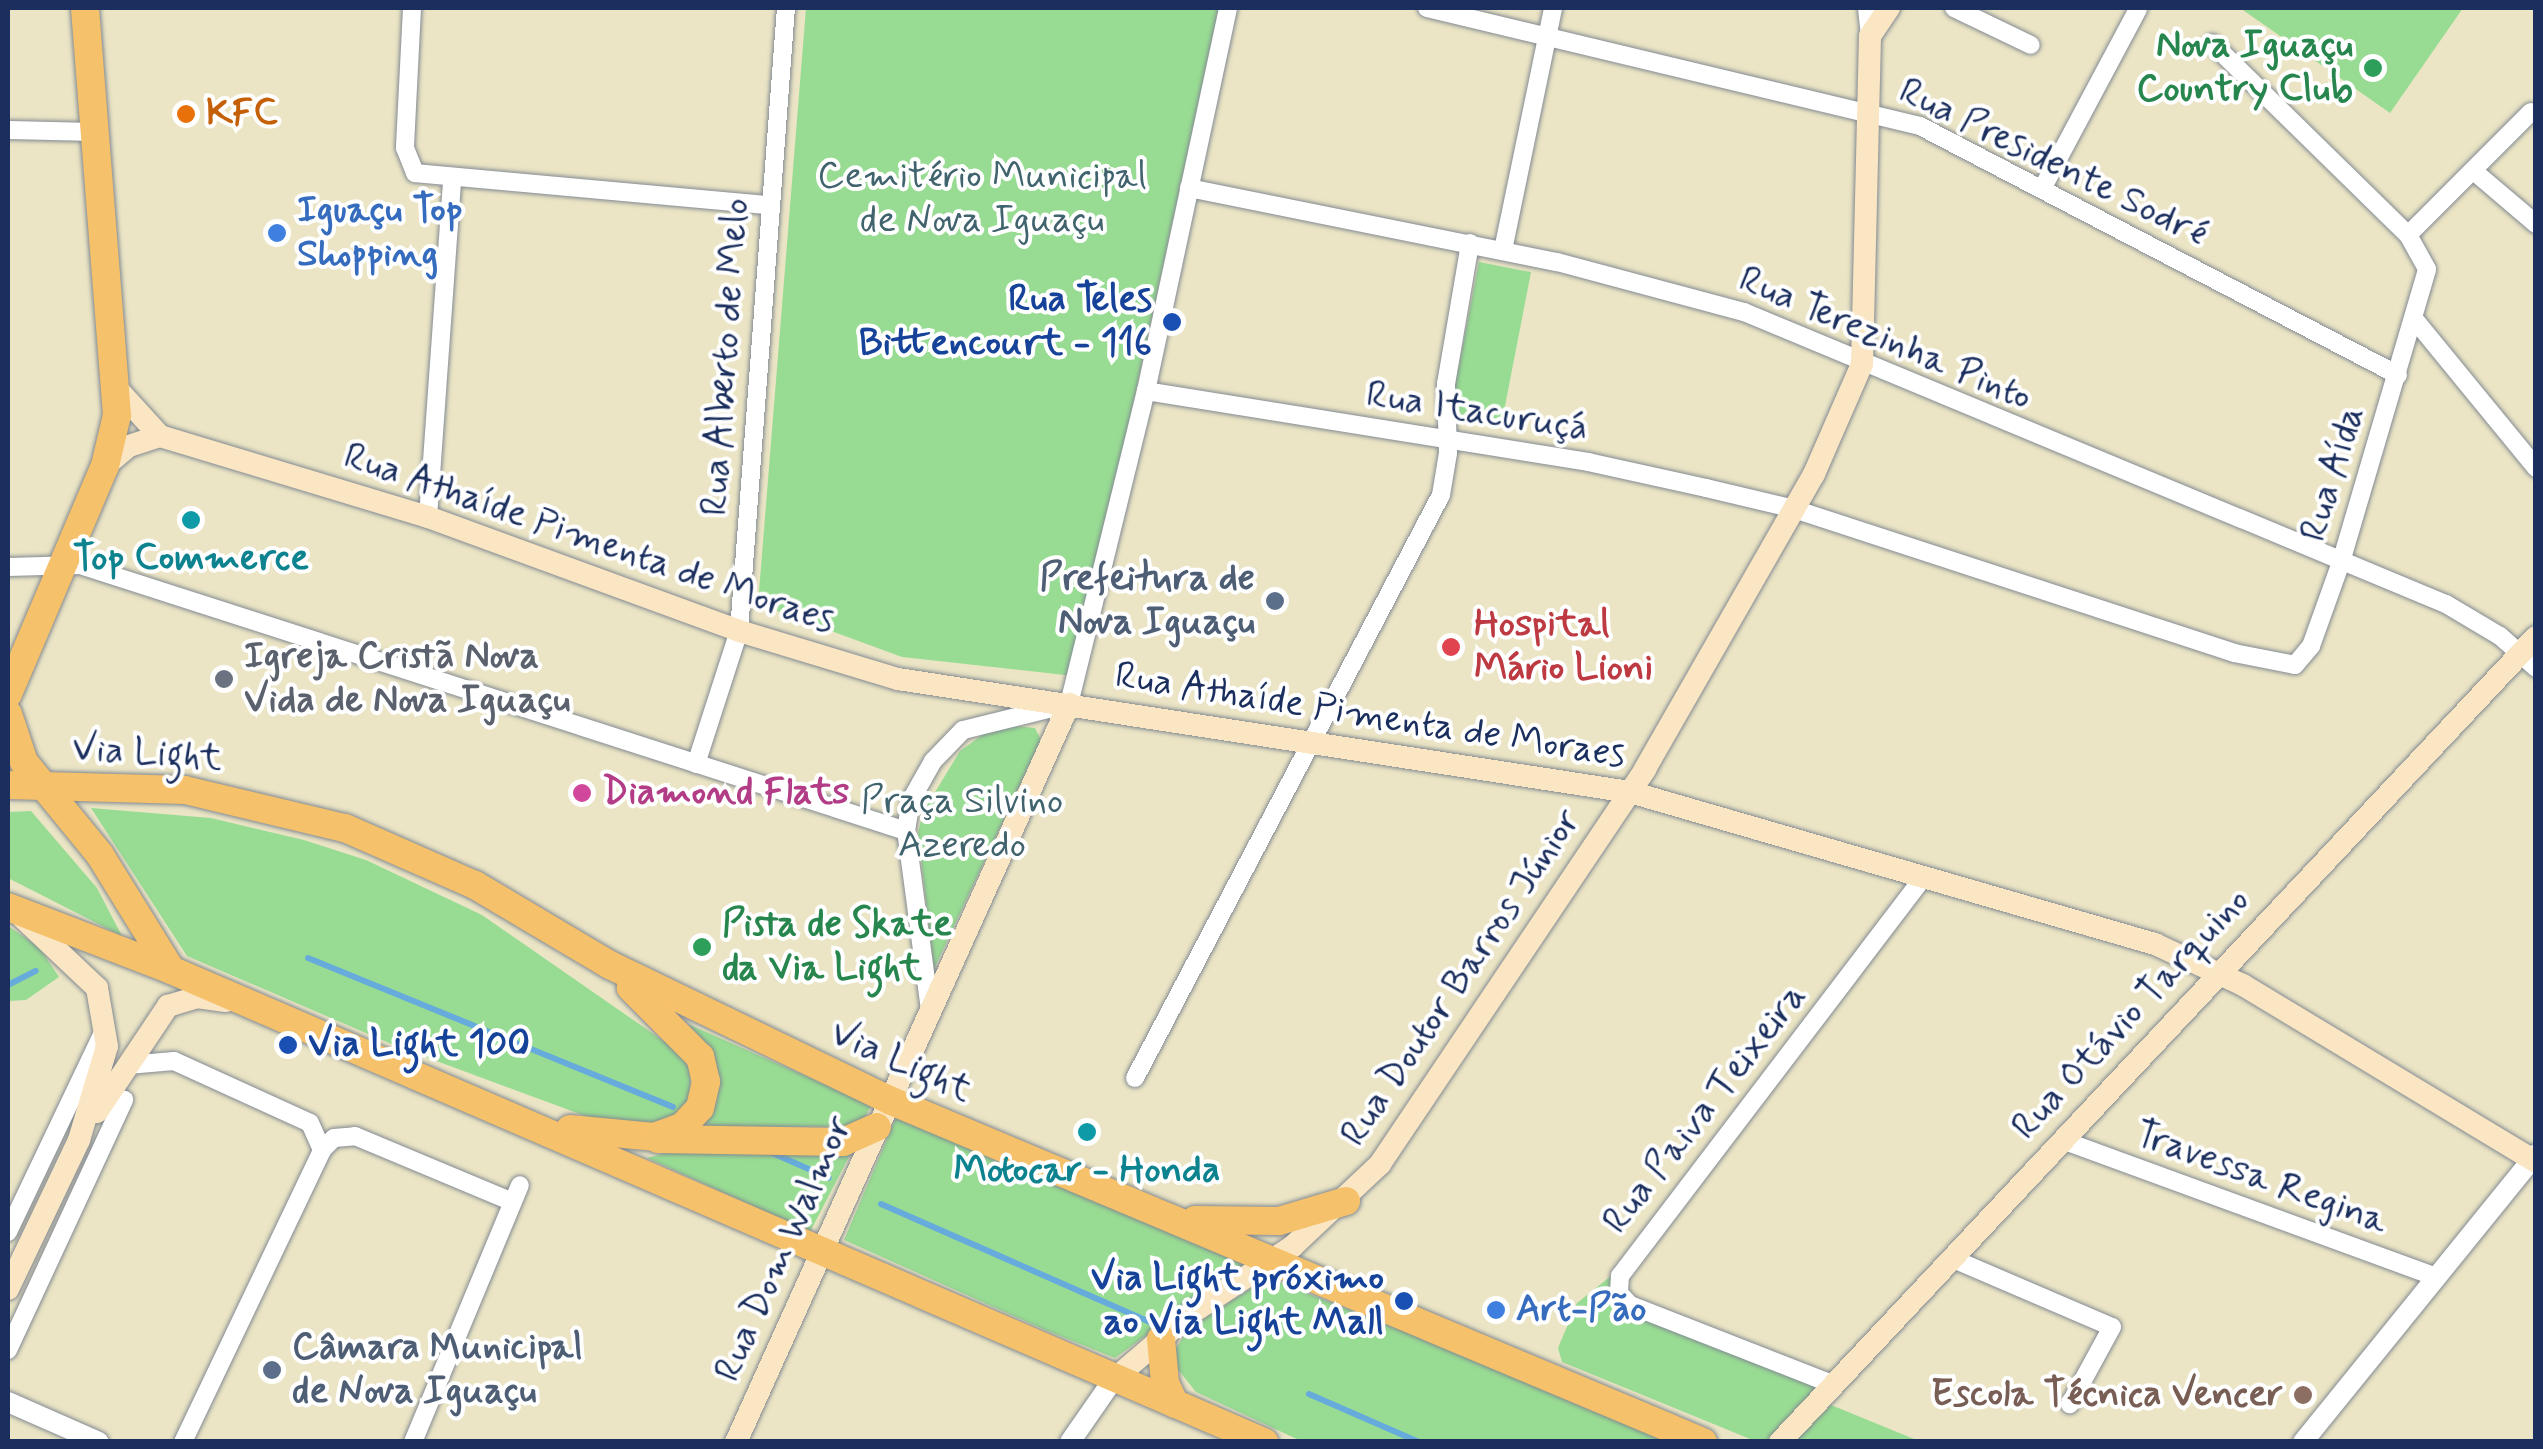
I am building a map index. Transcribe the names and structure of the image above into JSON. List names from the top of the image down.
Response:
{
  "streets": {
    "main road": [
      "Rua Athaíde Pimenta de Moraes",
      "Via Light",
      "Rua Doutor Barros Júnior",
      "Rua Otávio Tarquino",
      "Rua Dom Walmor"
    ],
    "street": [
      "Rua Presidente Sodré",
      "Rua Terezinha Pinto",
      "Rua Alberto de Melo",
      "Rua Itacuruçá",
      "Rua Aída",
      "Rua Paiva Teixeira",
      "Travessa Regina"
    ]
  },
  "crossings": [
    ["Rua Presidente Sodré", "Rua Aída"],
    ["Rua Presidente Sodré", "Rua Doutor Barros Júnior"],
    ["Rua Terezinha Pinto", "Rua Aída"],
    ["Rua Terezinha Pinto", "Rua Doutor Barros Júnior"],
    ["Rua Terezinha Pinto", "Rua Otávio Tarquino"],
    ["Rua Alberto de Melo", "Rua Athaíde Pimenta de Moraes"],
    ["Rua Itacuruçá", "Rua Aída"],
    ["Rua Itacuruçá", "Rua Doutor Barros Júnior"],
    ["Rua Athaíde Pimenta de Moraes", "Rua Doutor Barros Júnior"],
    ["Rua Athaíde Pimenta de Moraes", "Rua Otávio Tarquino"],
    ["Rua Athaíde Pimenta de Moraes", "Rua Paiva Teixeira"],
    ["Rua Athaíde Pimenta de Moraes", "Rua Dom Walmor"],
    ["Via Light", "Rua Doutor Barros Júnior"],
    ["Via Light", "Rua Dom Walmor"],
    ["Rua Otávio Tarquino", "Rua Paiva Teixeira"],
    ["Rua Otávio Tarquino", "Travessa Regina"]
  ],
  "parks": ["Cemitério Municipal de Nova Iguaçu", "Praça Silvino Azeredo"],
  "places": [
    "Nova Iguaçu Country Club",
    "KFC",
    "Iguaçu Top Shopping",
    "Rua Teles Bittencourt - 116",
    "Top Commerce",
    "Prefeitura de Nova Iguaçu",
    "Hospital Mário Lioni",
    "Igreja Cristã Nova Vida de Nova Iguaçu",
    "Diamond Flats",
    "Pista de Skate da Via Light",
    "Via Light 100",
    "Motocar - Honda",
    "Via Light próximo ao Via Light Mall",
    "Art-Pão",
    "Câmara Municipal de Nova Iguaçu",
    "Escola Técnica Vencer"
  ]
}
